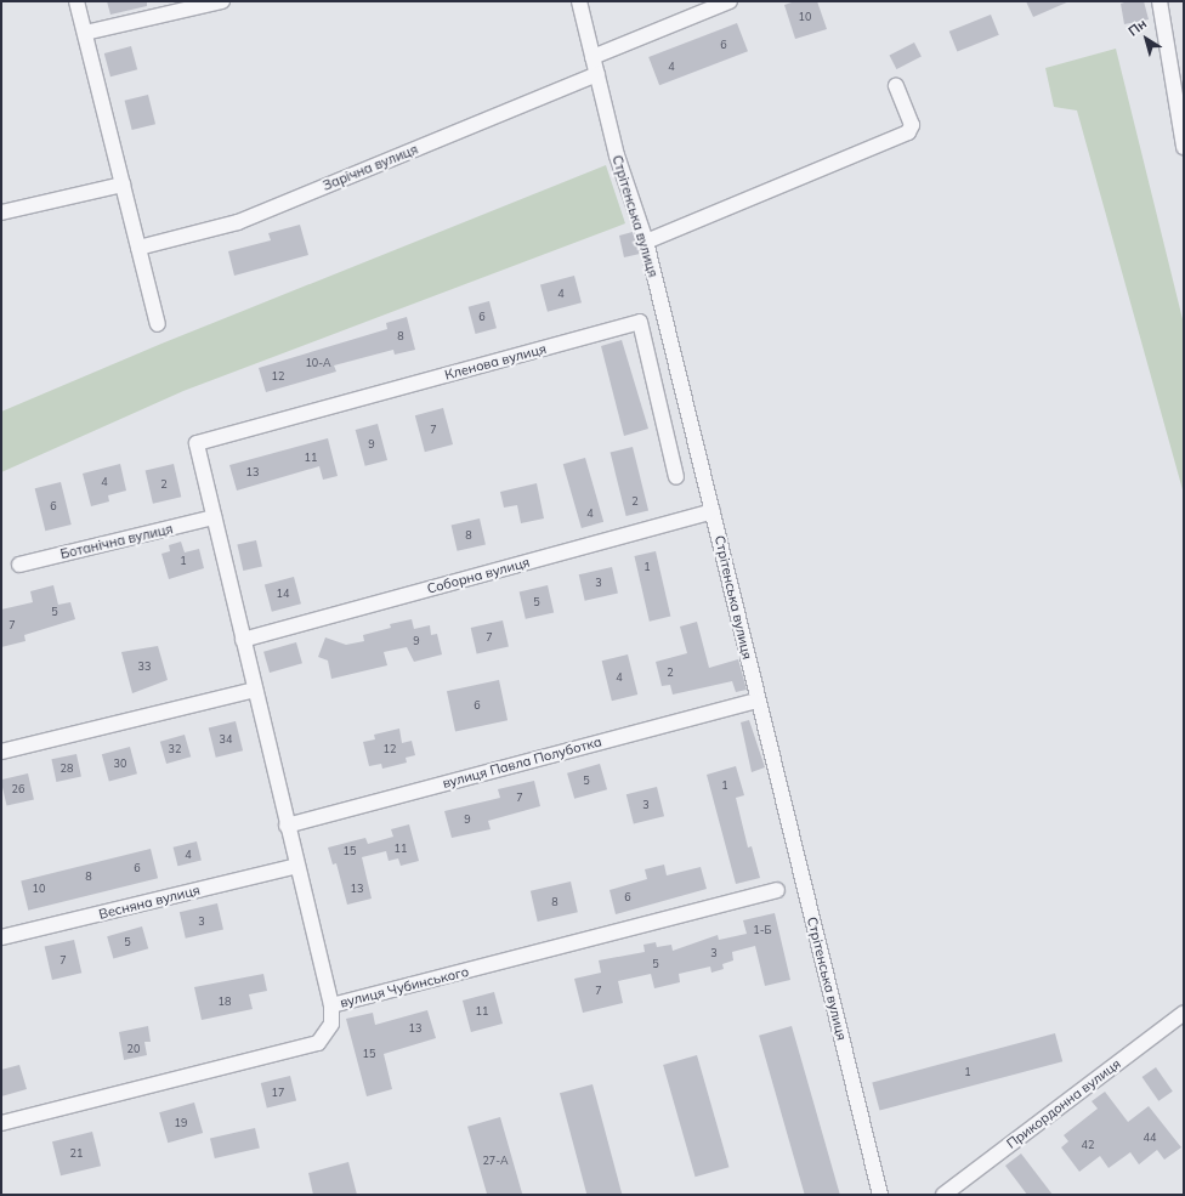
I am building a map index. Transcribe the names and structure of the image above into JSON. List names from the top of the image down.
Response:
{
  "streets": {
    "street": [
      "Зарічна вулиця",
      "Стрітенська вулиця",
      "Кленова вулиця",
      "Ботанічна вулиця",
      "Соборна вулиця",
      "вулиця Павла Полуботка",
      "Весняна вулиця",
      "вулиця Чубинського",
      "Прикордонна вулиця"
    ]
  },
  "crossings": [
    ["Зарічна вулиця", "Стрітенська вулиця"],
    ["Стрітенська вулиця", "Соборна вулиця"],
    ["Стрітенська вулиця", "вулиця Павла Полуботка"],
    ["Кленова вулиця", "Ботанічна вулиця"]
  ],
  "house_numbers": [
    "10",
    "6",
    "4",
    "4",
    "6",
    "8",
    "10-А",
    "12",
    "7",
    "9",
    "11",
    "13",
    "4",
    "2",
    "2",
    "6",
    "4",
    "8",
    "1",
    "1",
    "3",
    "14",
    "5",
    "5",
    "7",
    "7",
    "9",
    "33",
    "2",
    "4",
    "6",
    "34",
    "32",
    "12",
    "30",
    "28",
    "5",
    "1",
    "26",
    "7",
    "3",
    "9",
    "11",
    "15",
    "4",
    "6",
    "8",
    "10",
    "13",
    "6",
    "8",
    "3",
    "1-Б",
    "5",
    "3",
    "7",
    "5",
    "7",
    "18",
    "11",
    "13",
    "20",
    "15",
    "1",
    "17",
    "19",
    "44",
    "42",
    "21",
    "27-А"
  ],
  "north": "top left"
}
